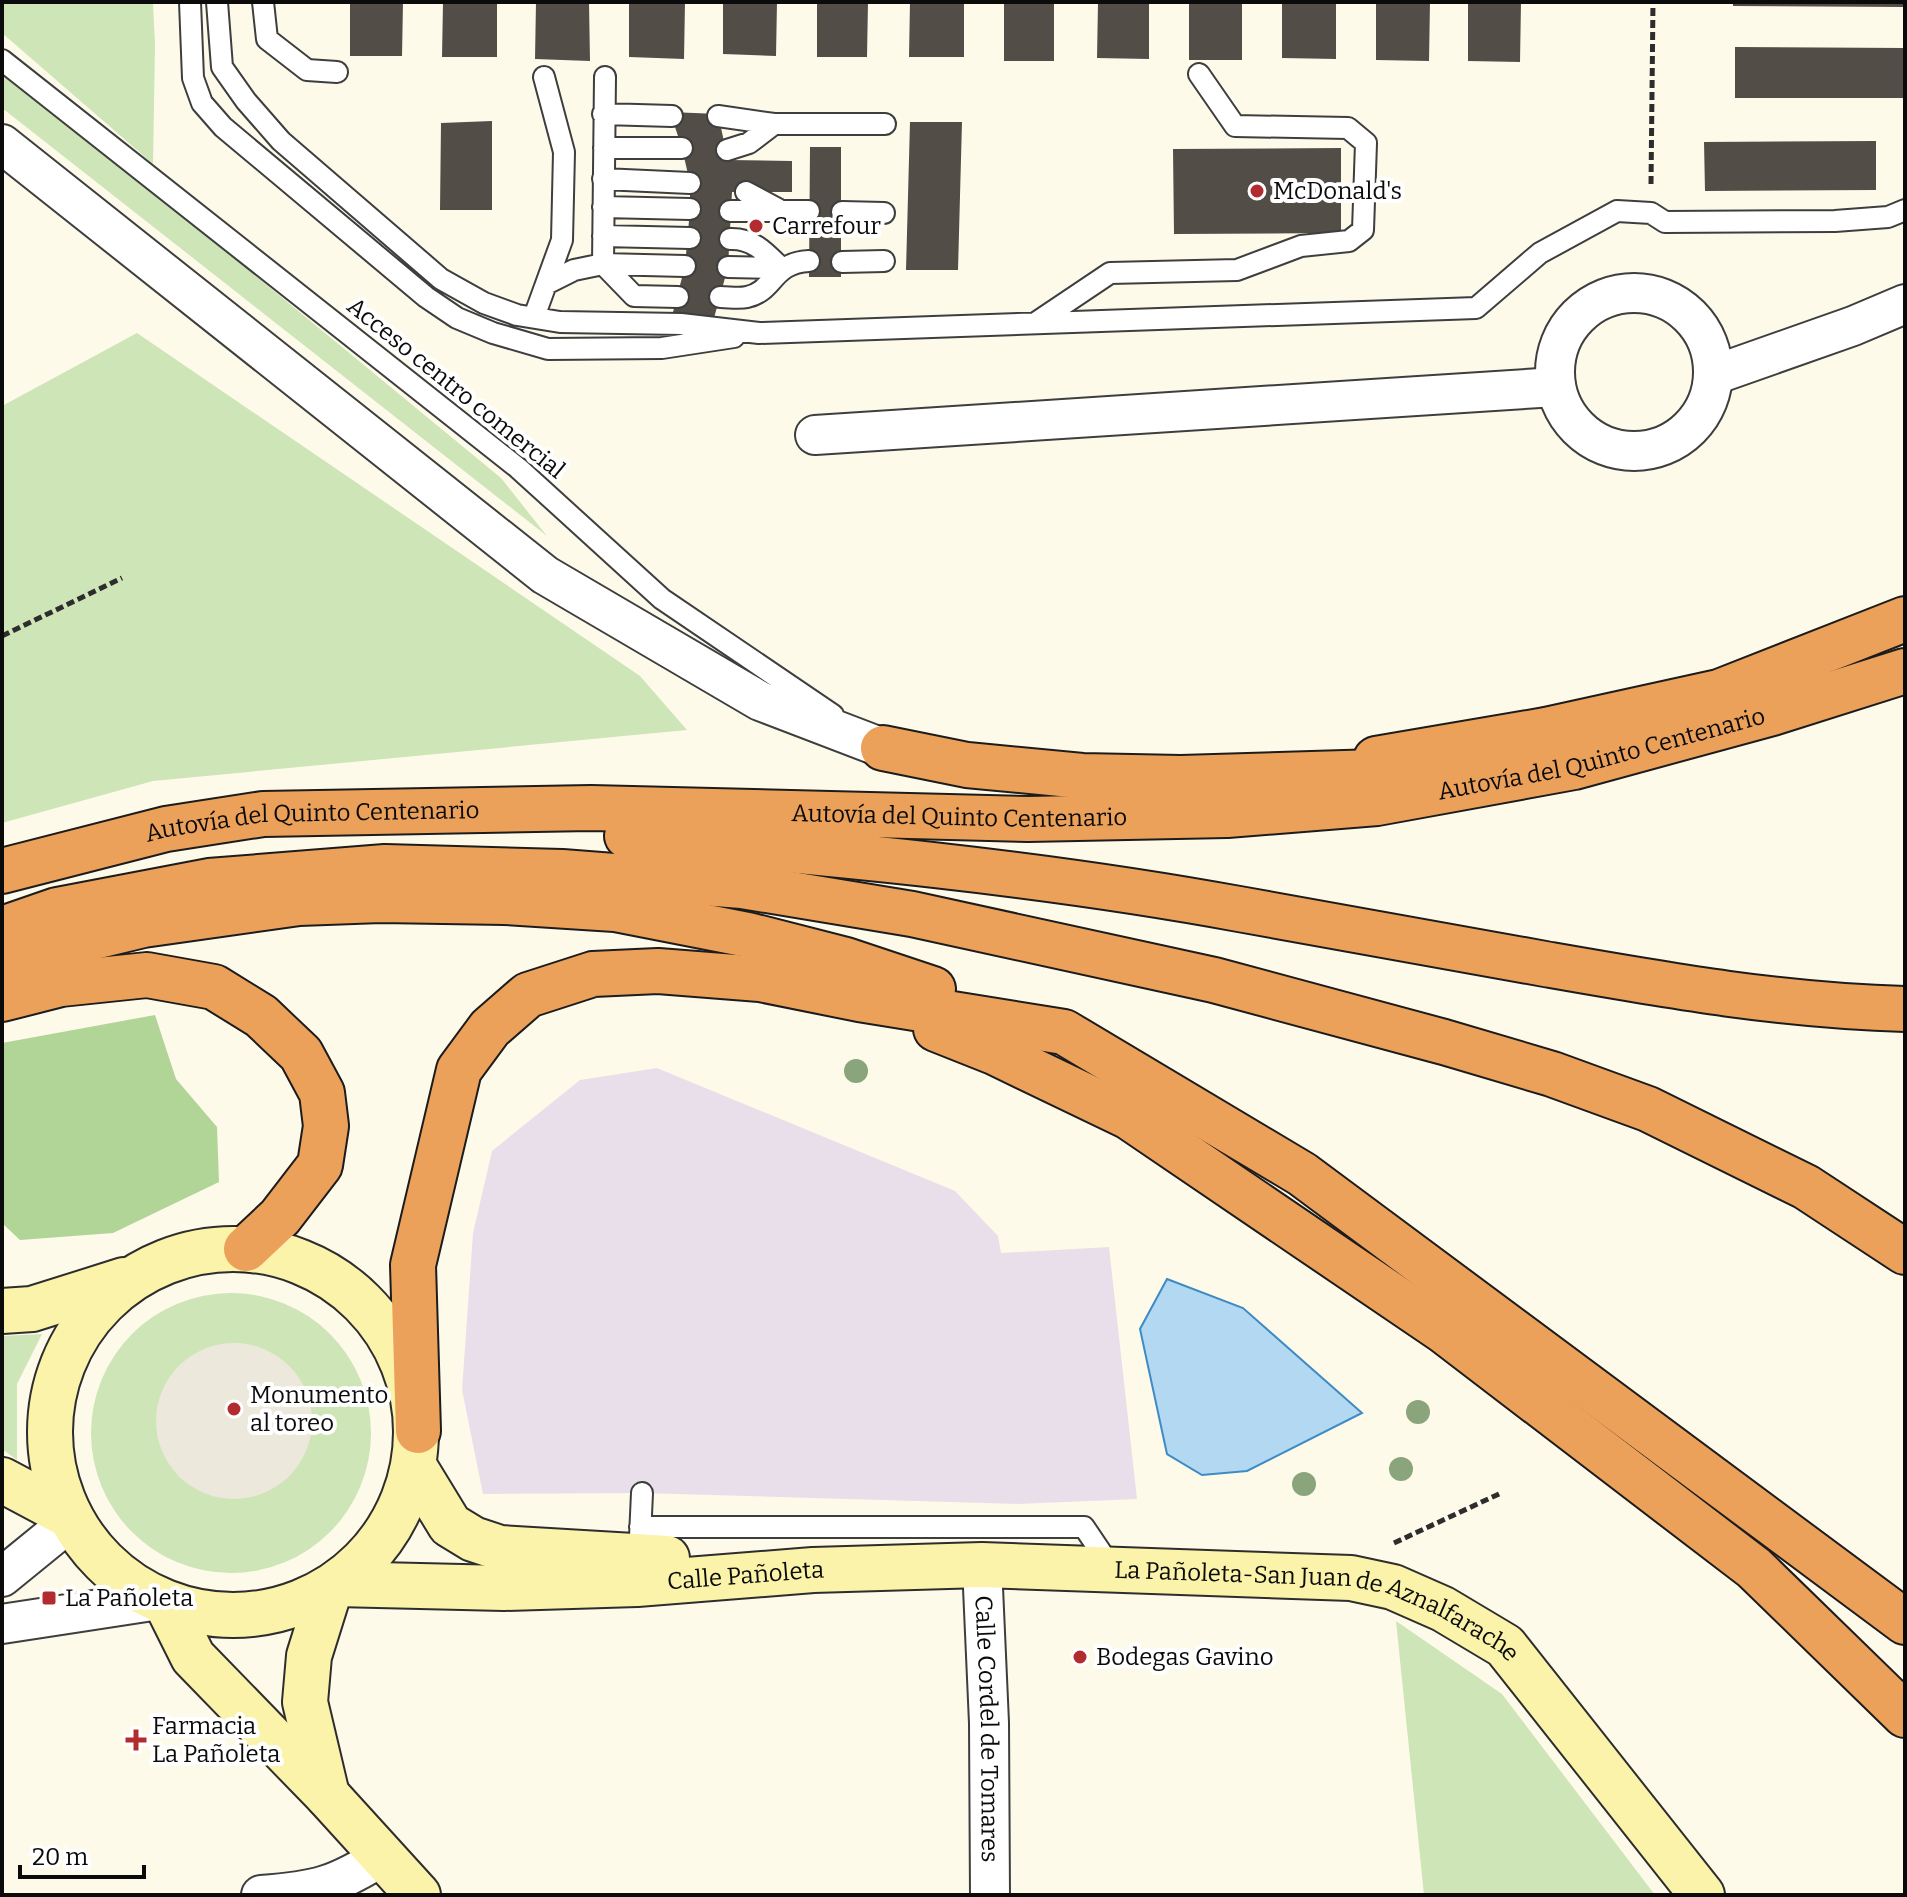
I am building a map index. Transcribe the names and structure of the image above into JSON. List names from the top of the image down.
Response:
{
  "streets": {
    "highway": ["Autovía del Quinto Centenario"],
    "main road": ["Calle Pañoleta", "La Pañoleta-San Juan de Aznalfarache"],
    "street": ["Calle Cordel de Tomares"],
    "lane": ["Acceso centro comercial"]
  },
  "crossings": [
    ["Calle Pañoleta", "La Pañoleta-San Juan de Aznalfarache"],
    ["La Pañoleta-San Juan de Aznalfarache", "Calle Cordel de Tomares"]
  ],
  "places": {
    "other": [
      "McDonald's",
      "Carrefour",
      "Monumento al toreo",
      "Bodegas Gavino"
    ],
    "transit": ["La Pañoleta"],
    "health": ["Farmacia La Pañoleta"]
  },
  "scale_bar": "20 m"
}
